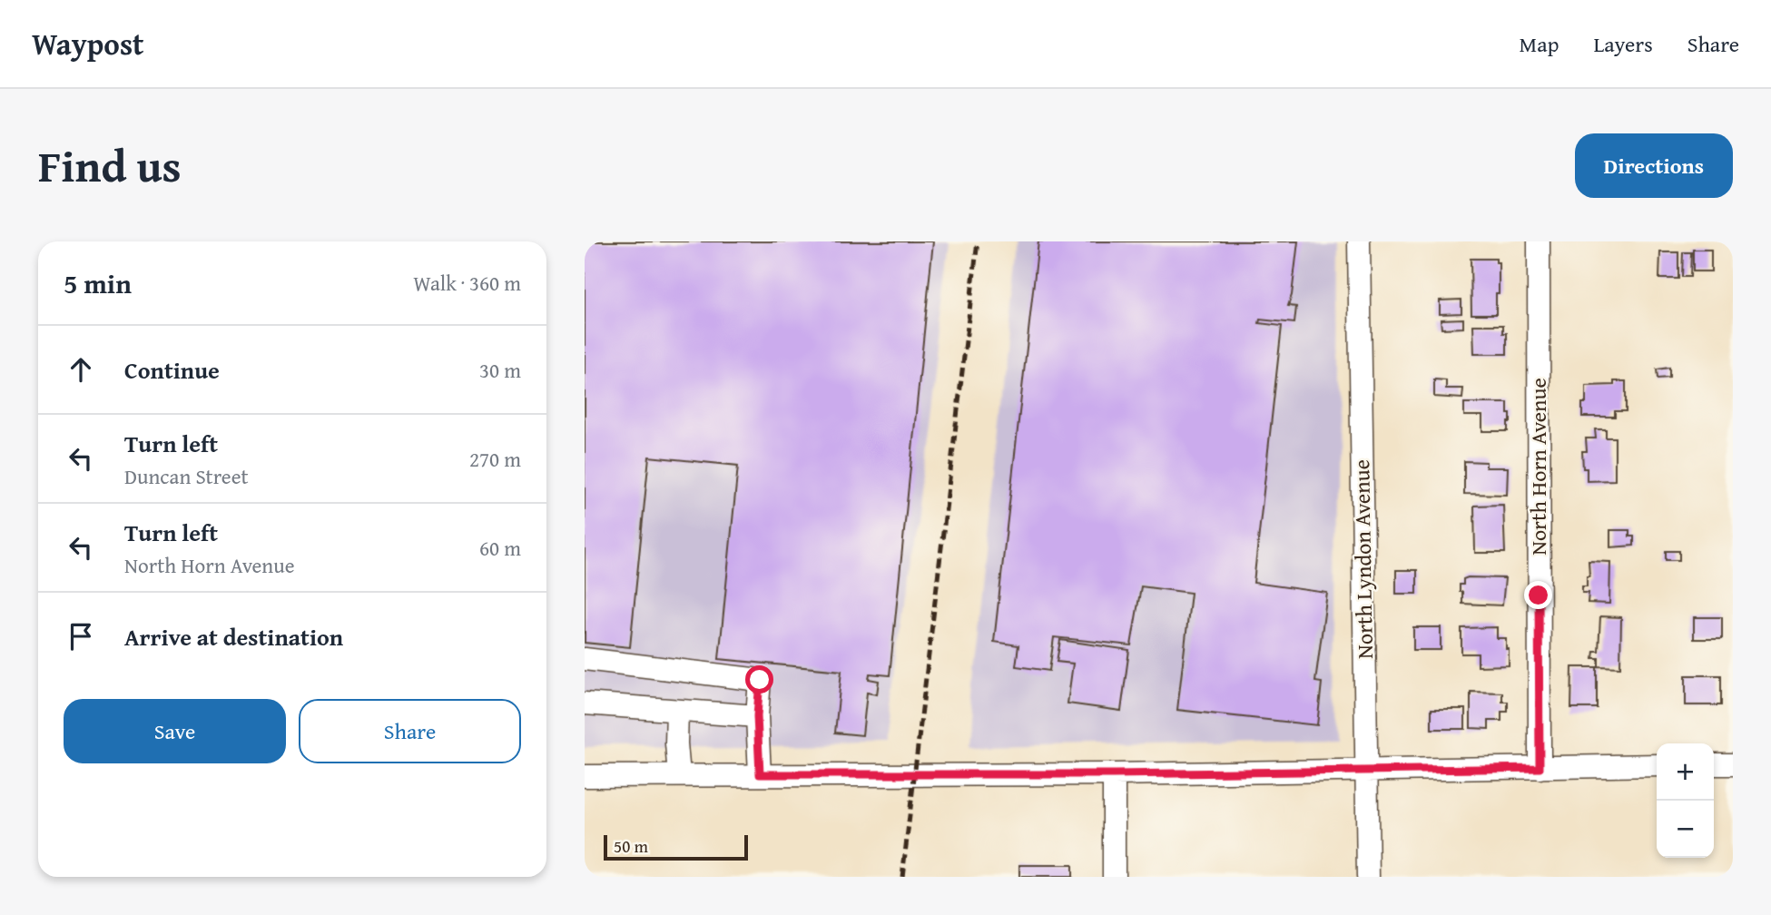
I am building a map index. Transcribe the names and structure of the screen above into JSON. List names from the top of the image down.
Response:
{
  "streets": {
    "street": ["North Horn Avenue", "North Lyndon Avenue"]
  },
  "scale_bar": "50 m",
  "page": {
    "header": "Waypost",
    "nav": ["Map", "Layers", "Share"],
    "title": "Find us",
    "buttons": [
      "Directions",
      ["Save", "Share"]
    ],
    "heading": ["5 min", "Walk · 360 m"],
    "list": [
      ["Continue", "30 m"],
      ["Turn left", "Duncan Street", "270 m"],
      ["Turn left", "North Horn Avenue", "60 m"],
      "Arrive at destination"
    ],
    "map_buttons": ["+", "−"],
    "scale": "50 m"
  }
}
